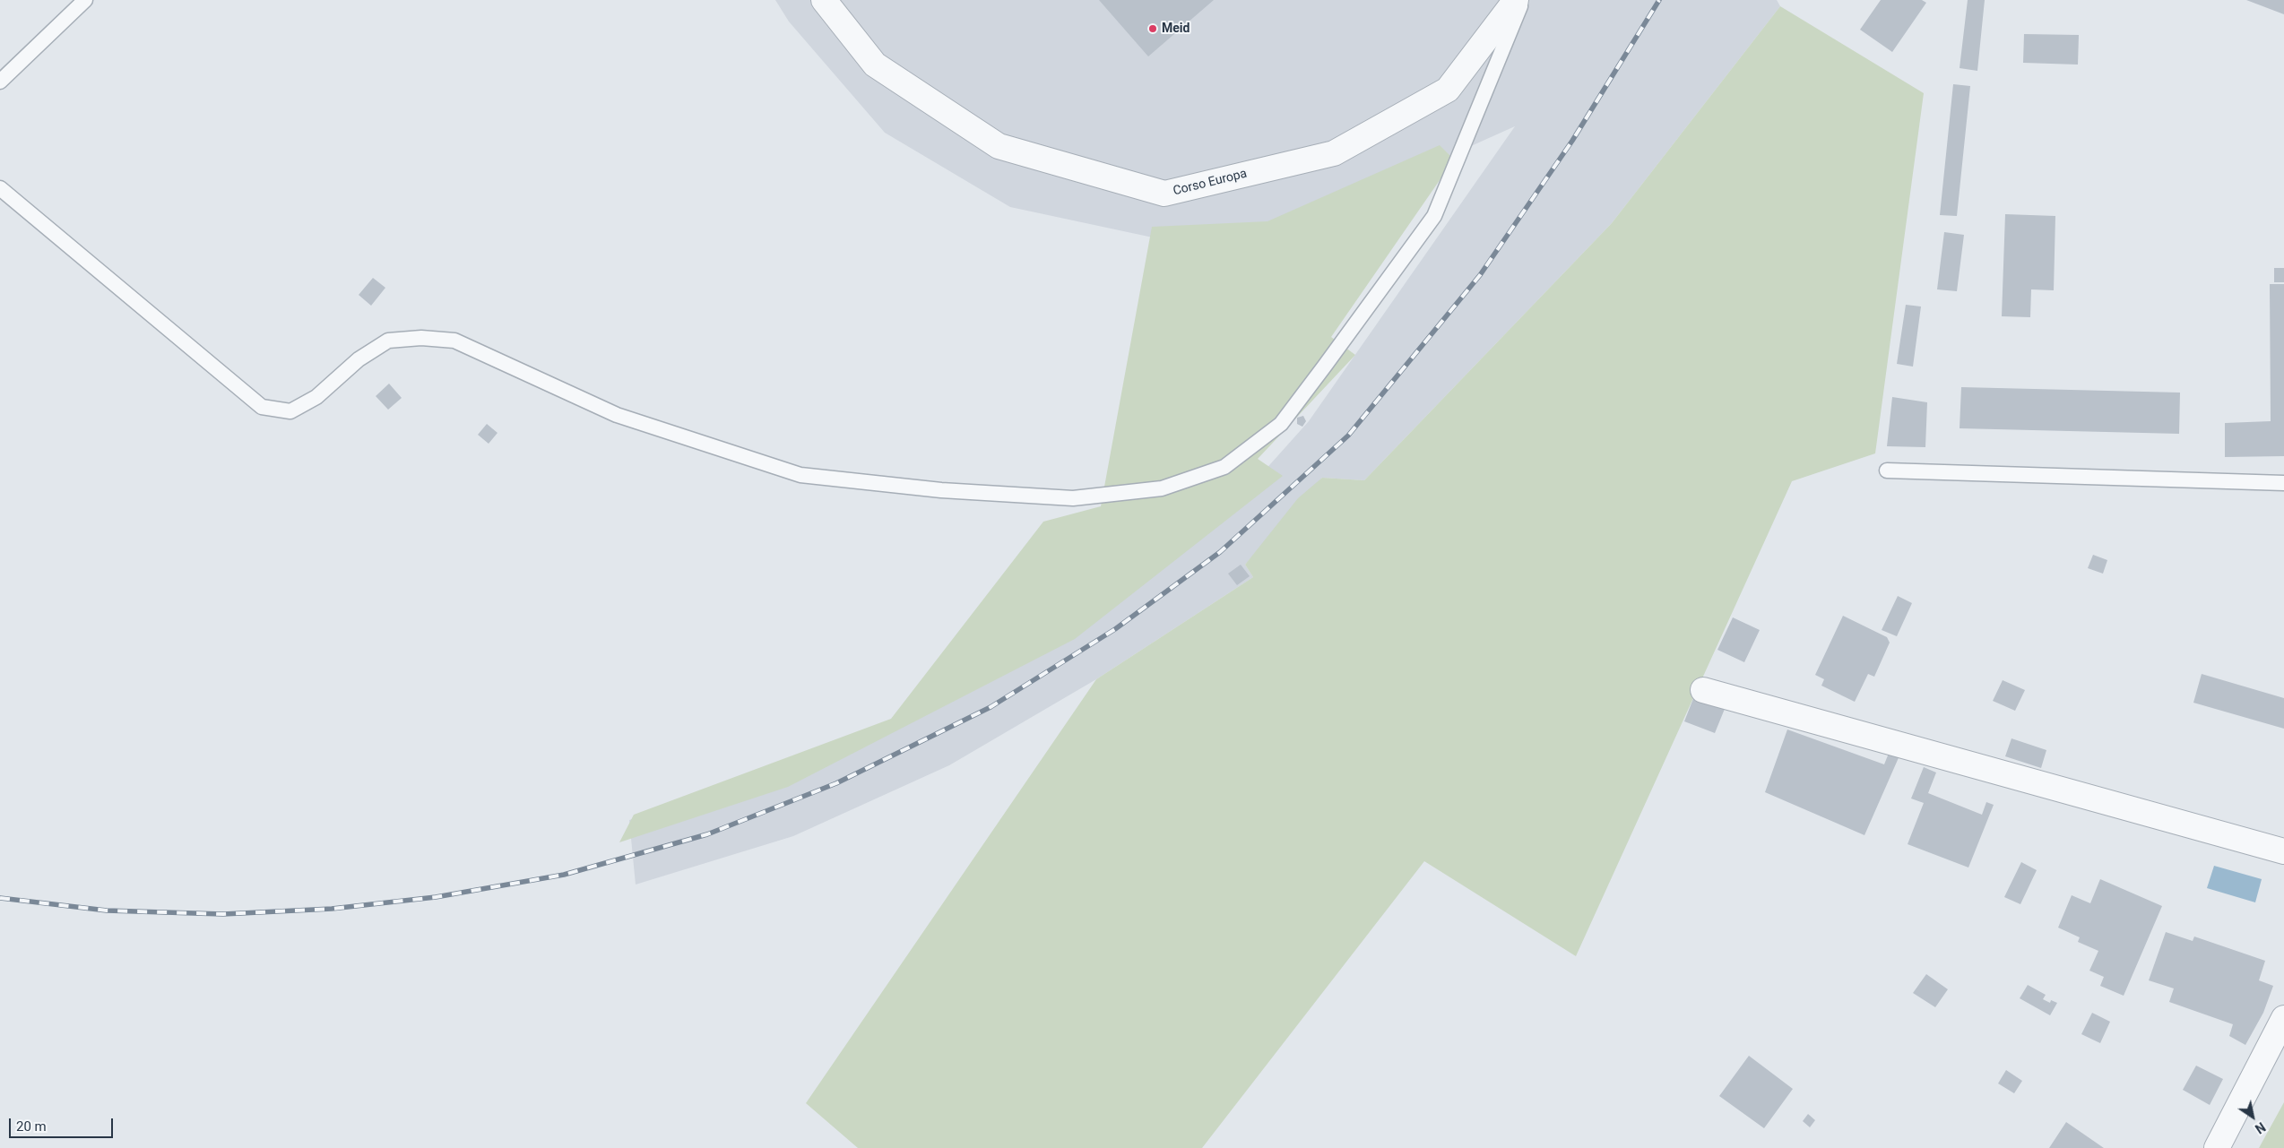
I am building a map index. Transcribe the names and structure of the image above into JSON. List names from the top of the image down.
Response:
{
  "streets": {
    "street": ["Corso Europa"]
  },
  "places": ["Meid"],
  "scale_bar": "20 m",
  "north": "bottom right"
}
